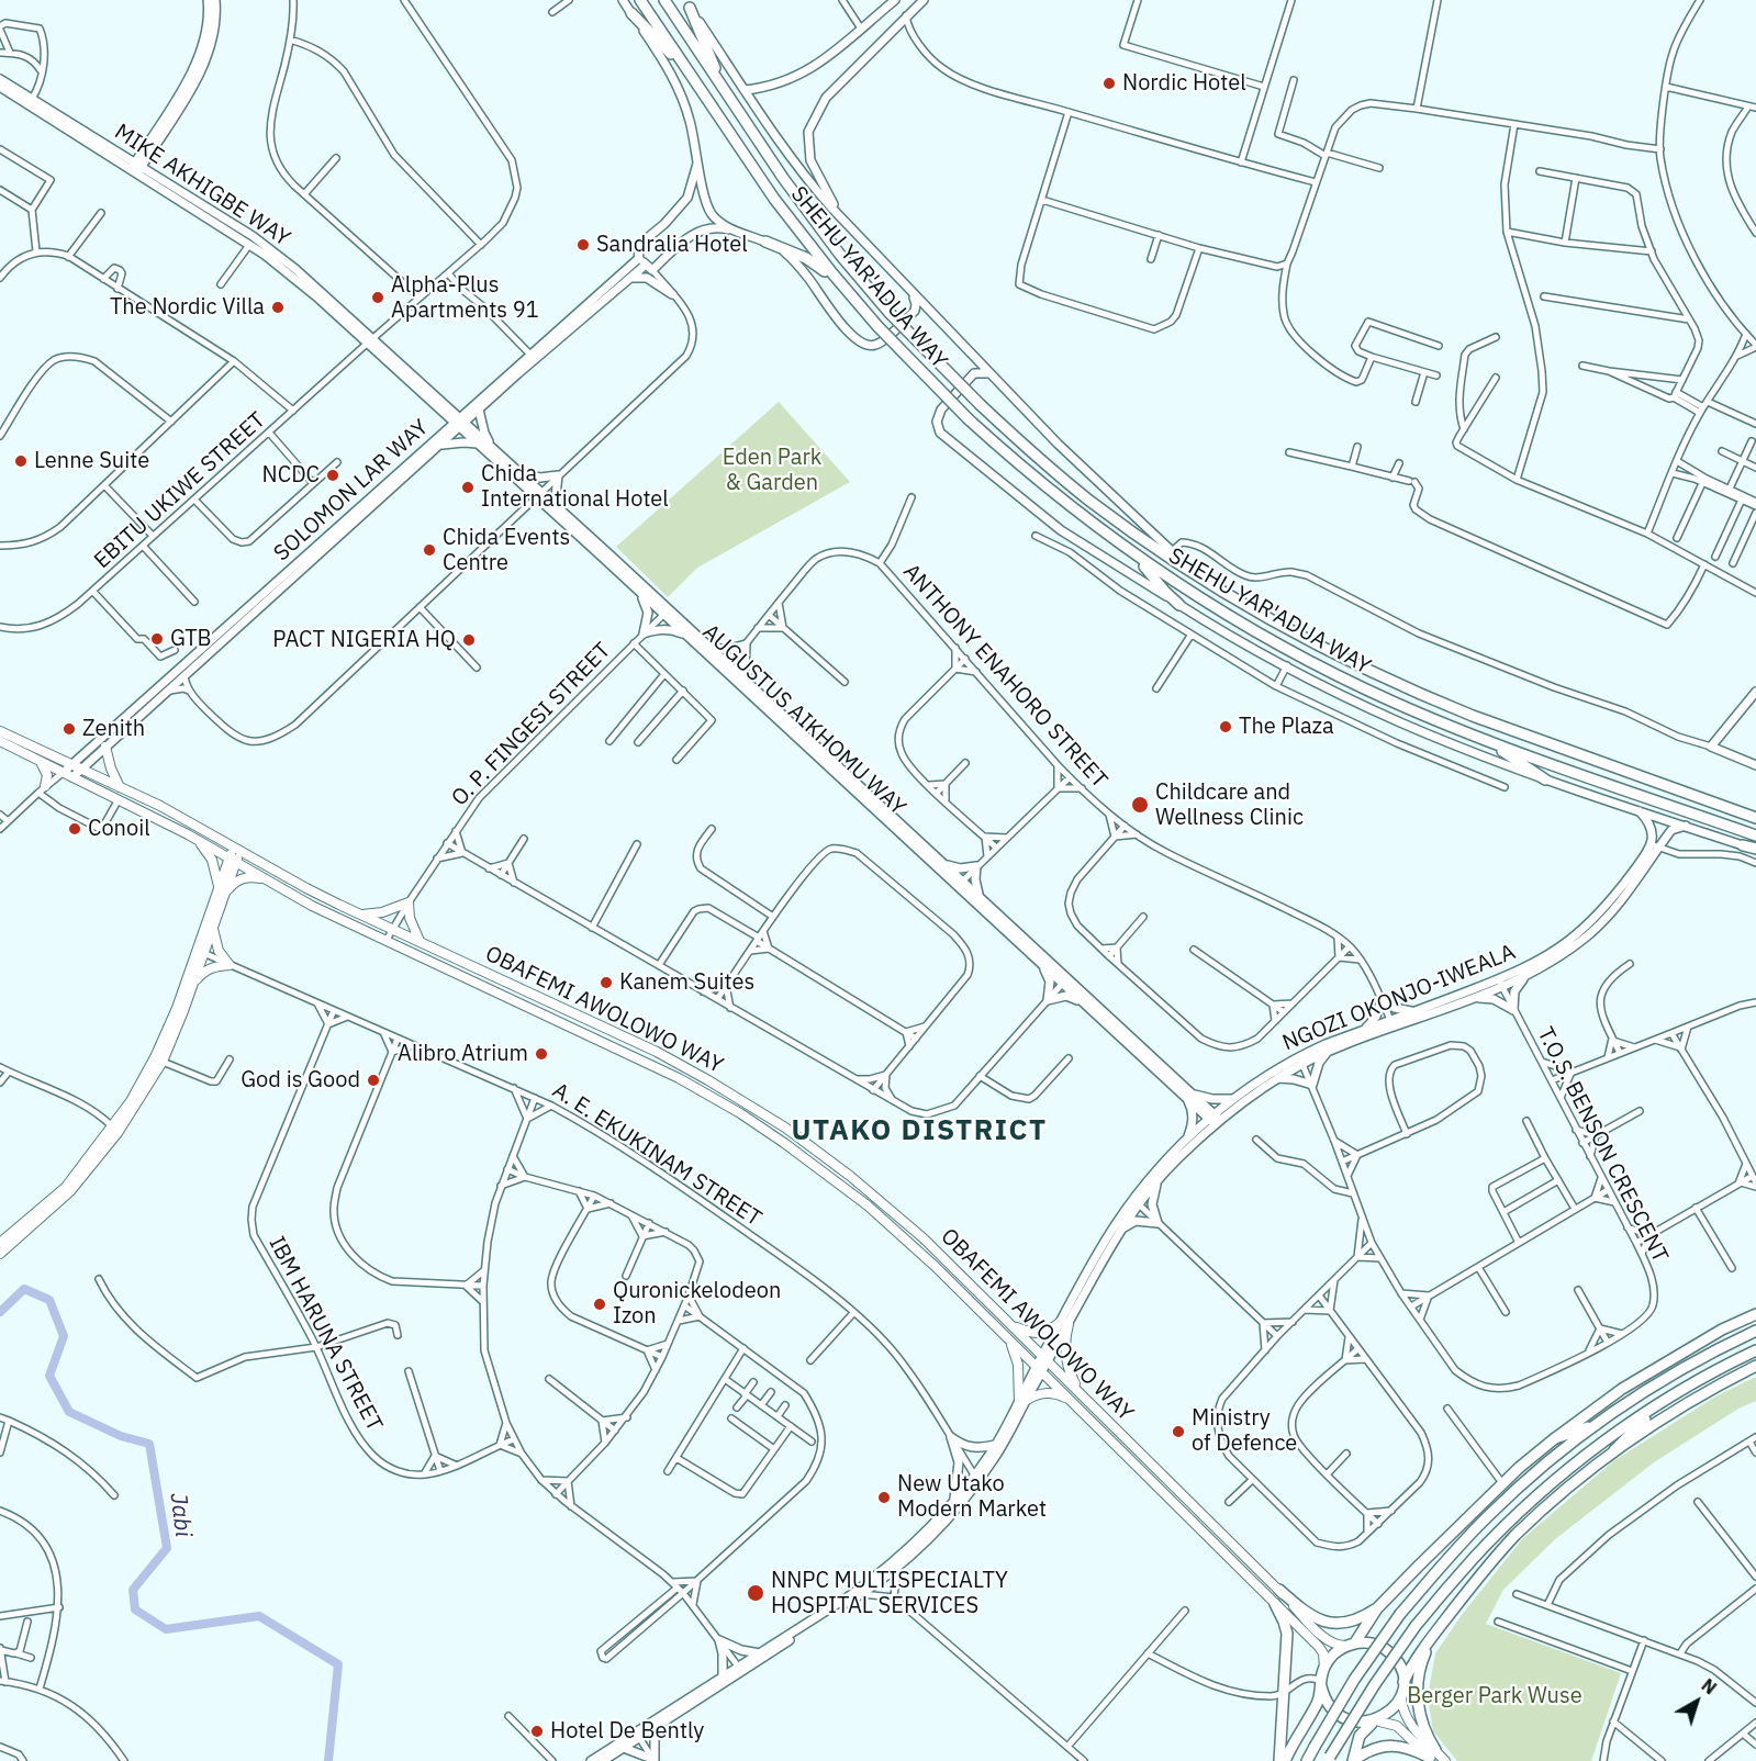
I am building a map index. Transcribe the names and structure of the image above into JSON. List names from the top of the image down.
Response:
{
  "streets": {
    "highway": ["SHEHU YAR'ADUA WAY"],
    "main road": ["OBAFEMI AWOLOWO WAY"],
    "street": [
      "MIKE AKHIGBE WAY",
      "EBITU UKIWE STREET",
      "SOLOMON LAR WAY",
      "ANTHONY ENAHORO STREET",
      "AUGUSTUS AIKHOMU WAY",
      "O. P. FINGESI STREET",
      "NGOZI OKONJO-IWEALA",
      "T.O.S. BENSON CRESCENT",
      "A. E. EKUKINAM STREET",
      "IBM HARUNA STREET"
    ]
  },
  "crossings": [
    ["MIKE AKHIGBE WAY", "EBITU UKIWE STREET"],
    ["MIKE AKHIGBE WAY", "AUGUSTUS AIKHOMU WAY"],
    ["EBITU UKIWE STREET", "AUGUSTUS AIKHOMU WAY"],
    ["SOLOMON LAR WAY", "AUGUSTUS AIKHOMU WAY"],
    ["SOLOMON LAR WAY", "OBAFEMI AWOLOWO WAY"],
    ["ANTHONY ENAHORO STREET", "AUGUSTUS AIKHOMU WAY"],
    ["ANTHONY ENAHORO STREET", "NGOZI OKONJO-IWEALA"],
    ["AUGUSTUS AIKHOMU WAY", "O. P. FINGESI STREET"],
    ["AUGUSTUS AIKHOMU WAY", "NGOZI OKONJO-IWEALA"],
    ["AUGUSTUS AIKHOMU WAY", "T.O.S. BENSON CRESCENT"],
    ["O. P. FINGESI STREET", "OBAFEMI AWOLOWO WAY"],
    ["NGOZI OKONJO-IWEALA", "OBAFEMI AWOLOWO WAY"],
    ["NGOZI OKONJO-IWEALA", "T.O.S. BENSON CRESCENT"],
    ["NGOZI OKONJO-IWEALA", "A. E. EKUKINAM STREET"],
    ["A. E. EKUKINAM STREET", "IBM HARUNA STREET"]
  ],
  "districts": ["UTAKO DISTRICT"],
  "water": ["Jabi"],
  "parks": ["Eden Park & Garden", "Berger Park Wuse"],
  "places": [
    "Nordic Hotel",
    "Sandralia Hotel",
    "Alpha-Plus Apartments 91",
    "The Nordic Villa",
    "Lenne Suite",
    "NCDC",
    "Chida International Hotel",
    "Chida Events Centre",
    "GTB",
    "PACT NIGERIA HQ",
    "The Plaza",
    "Zenith",
    "Childcare and Wellness Clinic",
    "Conoil",
    "Kanem Suites",
    "Alibro Atrium",
    "God is Good",
    "Quronickelodeon Izon",
    "Ministry of Defence",
    "New Utako Modern Market",
    "NNPC MULTISPECIALTY HOSPITAL SERVICES",
    "Hotel De Bently"
  ],
  "north": "top right"
}
